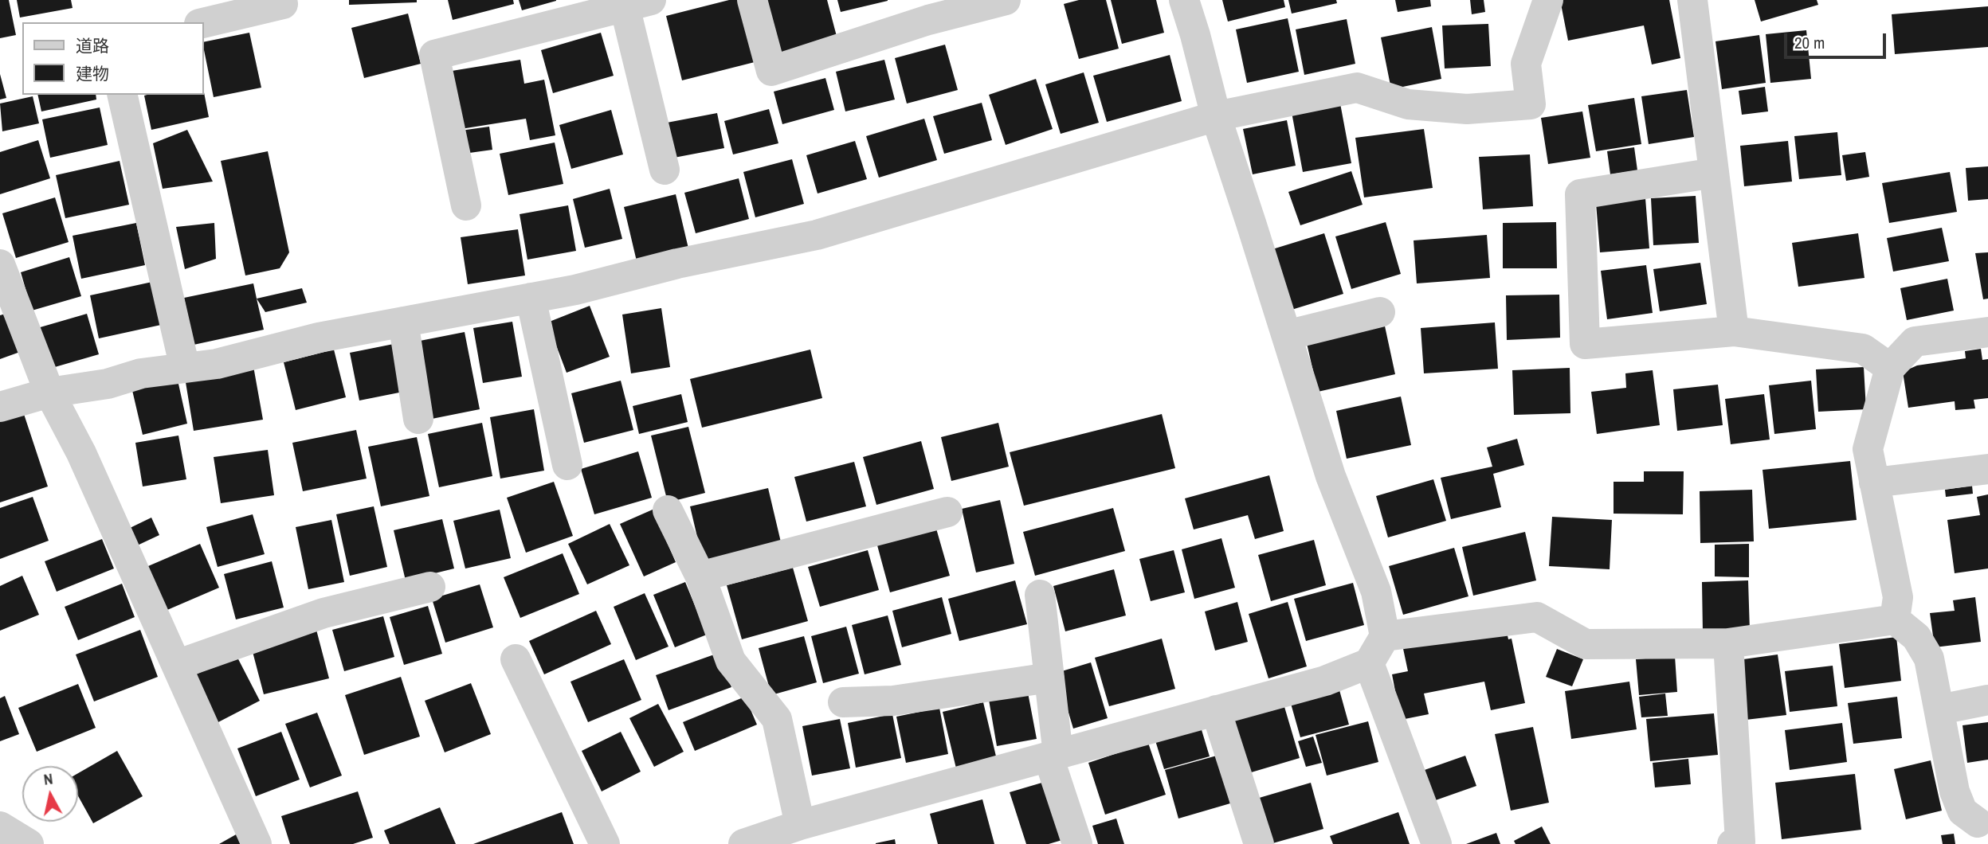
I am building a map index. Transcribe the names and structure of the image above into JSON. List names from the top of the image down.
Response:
{
  "legend": ["道路", "建物"],
  "scale_bar": "20 m",
  "north": "top"
}
